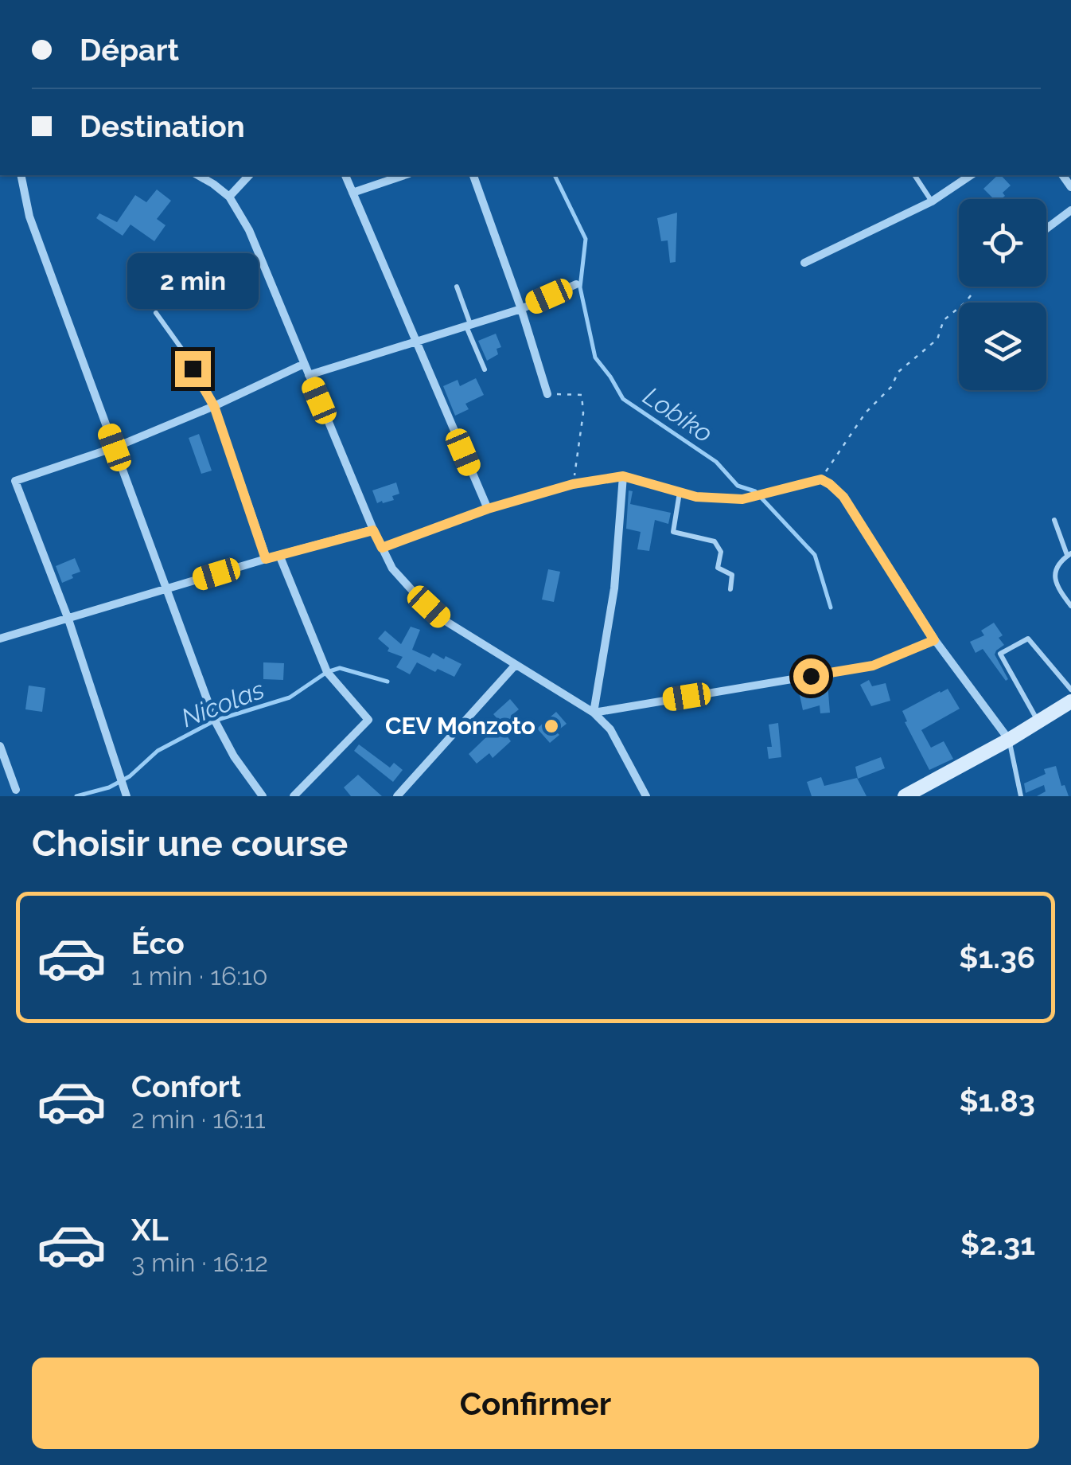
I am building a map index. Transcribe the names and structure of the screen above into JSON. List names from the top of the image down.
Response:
{
  "water": ["Lobiko", "Nicolas"],
  "places": ["CEV Monzoto"],
  "page": {
    "banner": ["Départ", "Destination"],
    "bubble": "2 min",
    "heading": "Choisir une course",
    "list": [
      {
        "name": "Éco",
        "note": "1 min · 16:10",
        "value": "$1.36"
      },
      {
        "name": "Confort",
        "note": "2 min · 16:11",
        "value": "$1.83"
      },
      {
        "name": "XL",
        "note": "3 min · 16:12",
        "value": "$2.31"
      }
    ],
    "buttons": "Confirmer"
  }
}
